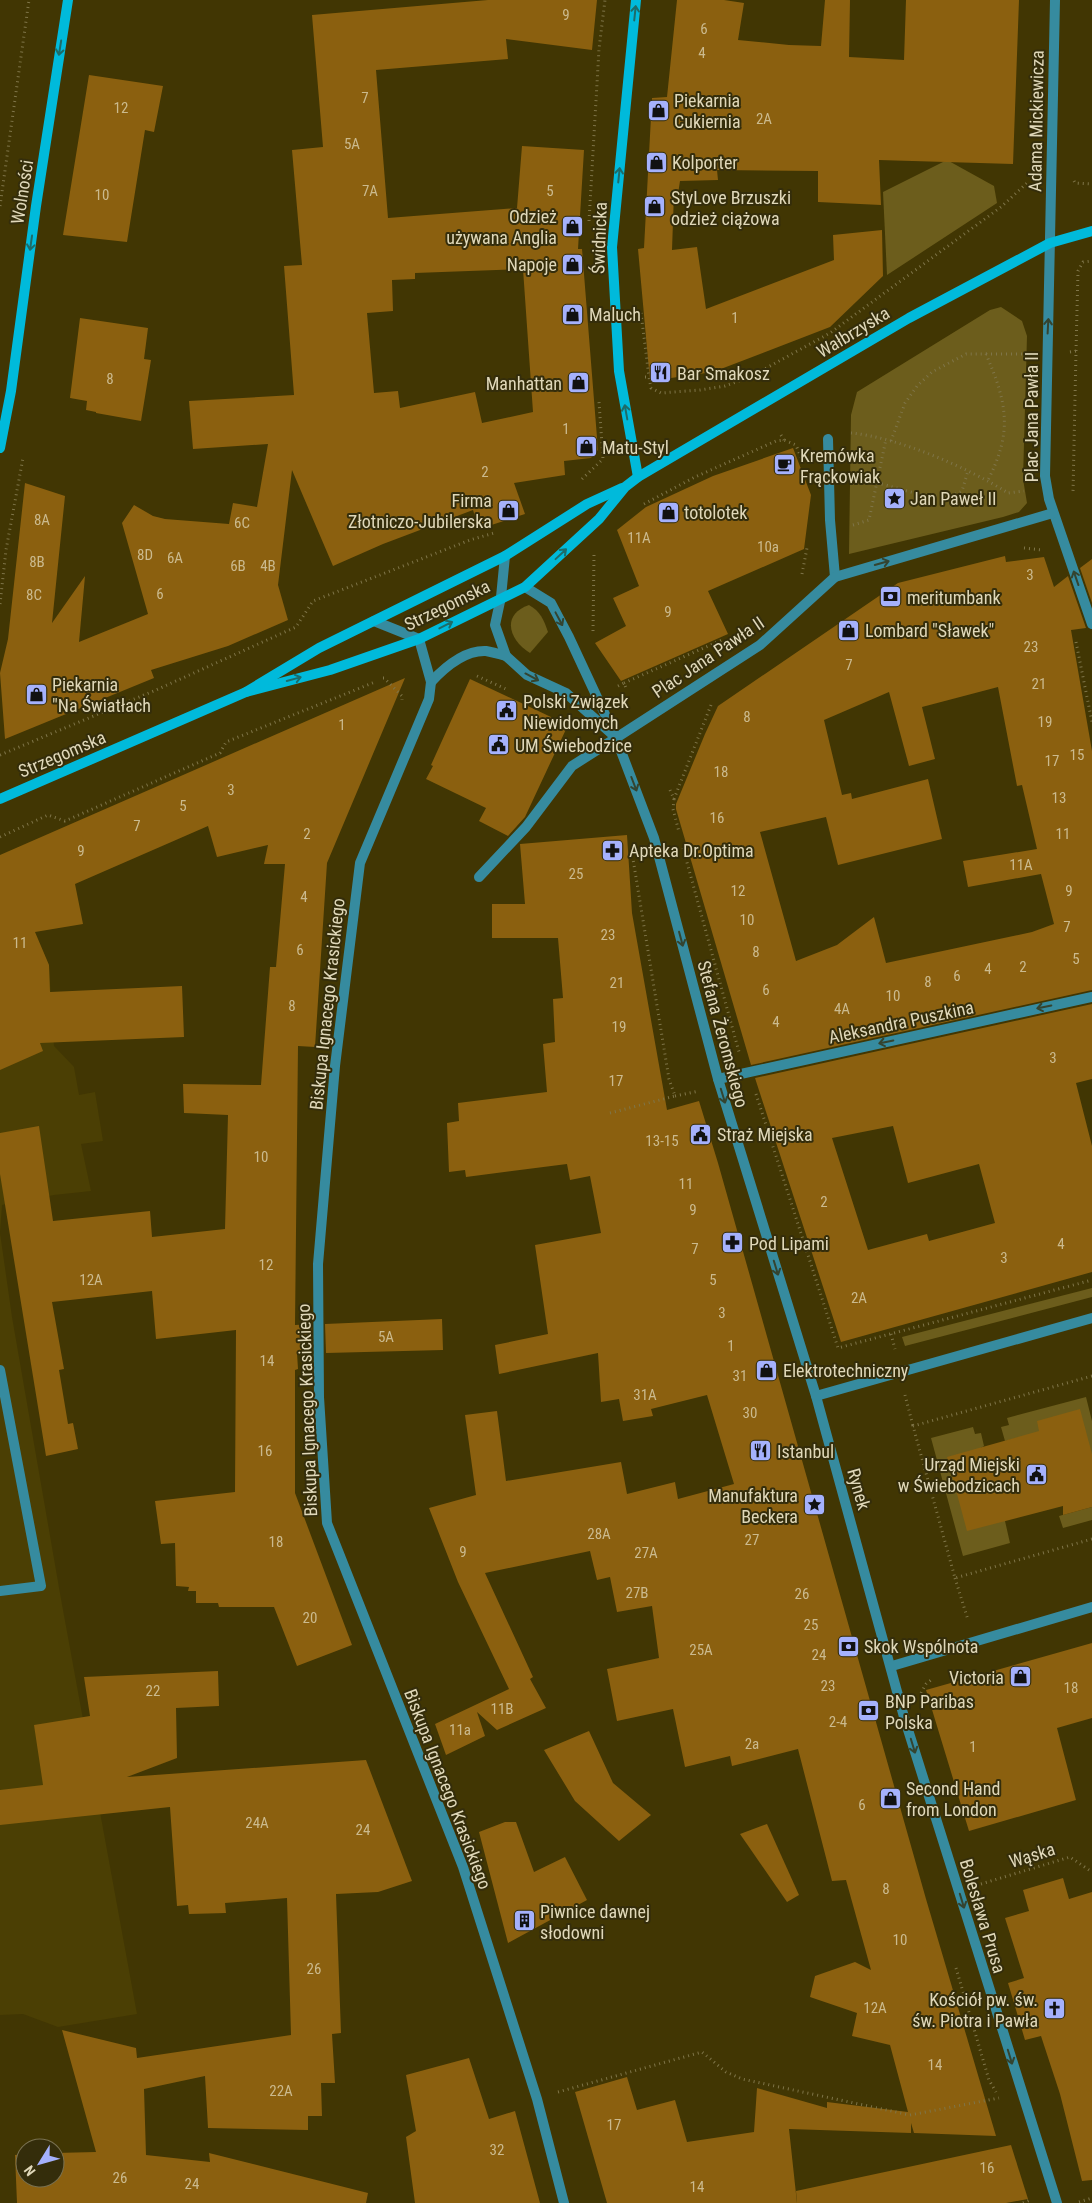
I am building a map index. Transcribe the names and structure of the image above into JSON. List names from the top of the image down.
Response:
{
  "streets": {
    "main road": [
      "Wolności",
      "Świdnicka",
      "Wałbrzyska",
      "Strzegomska"
    ],
    "street": [
      "Adama Mickiewicza",
      "Plac Jana Pawła II",
      "Biskupa Ignacego Krasickiego",
      "Aleksandra Puszkina",
      "Stefana Żeromskiego",
      "Rynek",
      "Bolesława Prusa"
    ],
    "path": ["Wąska"]
  },
  "crossings": [
    ["Adama Mickiewicza", "Wałbrzyska"],
    ["Adama Mickiewicza", "Plac Jana Pawła II"],
    ["Świdnicka", "Wałbrzyska"],
    ["Świdnicka", "Strzegomska"],
    ["Wałbrzyska", "Plac Jana Pawła II"],
    ["Wałbrzyska", "Strzegomska"],
    ["Plac Jana Pawła II", "Stefana Żeromskiego"],
    ["Strzegomska", "Biskupa Ignacego Krasickiego"],
    ["Strzegomska", "Stefana Żeromskiego"],
    ["Aleksandra Puszkina", "Stefana Żeromskiego"],
    ["Stefana Żeromskiego", "Rynek"],
    ["Rynek", "Bolesława Prusa"]
  ],
  "one_way": [
    "Wolności",
    "Świdnicka",
    "Aleksandra Puszkina",
    "Stefana Żeromskiego",
    "Bolesława Prusa"
  ],
  "places": {
    "shop": [
      "Piekarnia Cukiernia",
      "Kolporter",
      "StyLove Brzuszki odzież ciążowa",
      "Odzież używana Anglia",
      "Napoje",
      "Maluch",
      "Manhattan",
      "Matu-Styl",
      "Firma Złotniczo-Jubilerska",
      "totolotek",
      "Lombard \"Sławek\"",
      "Piekarnia \"Na Światłach",
      "Elektrotechniczny",
      "Victoria",
      "Second Hand from London"
    ],
    "restaurant": ["Bar Smakosz", "Istanbul"],
    "cafe": ["Kremówka Frąckowiak"],
    "place": ["Jan Paweł II", "Manufaktura Beckera"],
    "bank": ["meritumbank", "Skok Wspólnota", "BNP Paribas Polska"],
    "public building": [
      "Polski Związek Niewidomych",
      "UM Świebodzice",
      "Straż Miejska",
      "Urząd Miejski w Świebodzicach"
    ],
    "pharmacy": ["Apteka Dr.Optima", "Pod Lipami"],
    "building": ["Piwnice dawnej słodowni"],
    "church": ["Kościół pw. św. św. Piotra i Pawła"]
  },
  "house_numbers": [
    "9",
    "6",
    "4",
    "7",
    "12",
    "2A",
    "5A",
    "7A",
    "5",
    "10",
    "1",
    "8",
    "1",
    "2",
    "8A",
    "6C",
    "11A",
    "10a",
    "8D",
    "6A",
    "8B",
    "6B",
    "4B",
    "3",
    "6",
    "8C",
    "9",
    "23",
    "7",
    "21",
    "8",
    "19",
    "1",
    "15",
    "17",
    "18",
    "3",
    "13",
    "5",
    "16",
    "7",
    "2",
    "11",
    "9",
    "11A",
    "25",
    "12",
    "9",
    "4",
    "10",
    "7",
    "23",
    "11",
    "6",
    "8",
    "5",
    "2",
    "4",
    "6",
    "8",
    "21",
    "6",
    "10",
    "8",
    "4A",
    "4",
    "19",
    "3",
    "17",
    "13-15",
    "10",
    "11",
    "2",
    "9",
    "4",
    "7",
    "3",
    "12",
    "12A",
    "5",
    "2A",
    "3",
    "5A",
    "1",
    "14",
    "31",
    "31A",
    "30",
    "16",
    "28A",
    "27",
    "18",
    "9",
    "27A",
    "27B",
    "26",
    "20",
    "25",
    "25A",
    "24",
    "23",
    "18",
    "22",
    "11B",
    "2-4",
    "11a",
    "2a",
    "1",
    "6",
    "24A",
    "24",
    "8",
    "10",
    "26",
    "12A",
    "14",
    "22A",
    "17",
    "32",
    "16",
    "26",
    "24",
    "14"
  ],
  "north": "bottom left"
}
